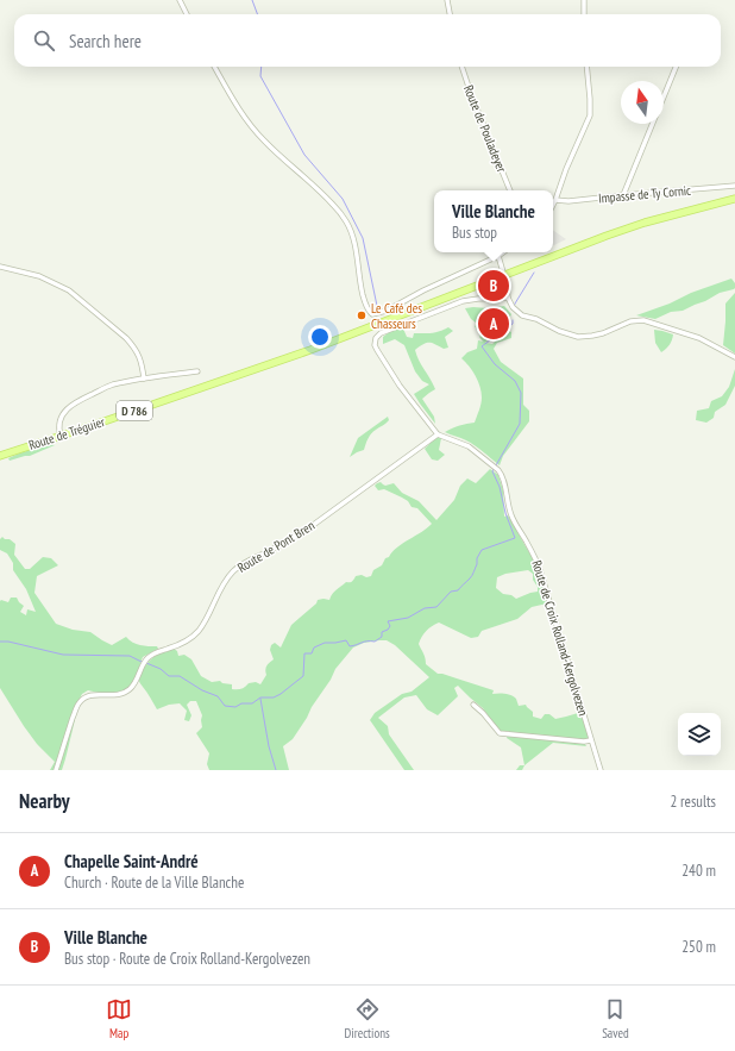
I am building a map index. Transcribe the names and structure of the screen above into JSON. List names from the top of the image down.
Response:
{
  "streets": {
    "main road": ["D 786", "Route de Tréguier"],
    "street": [
      "Route de Pouladeyer",
      "Impasse de Ty Cornic",
      "Route de Pont Bren",
      "Route de Croix Rolland-Kergolvezen"
    ]
  },
  "crossings": [
    ["D 786", "Route de Tréguier"],
    ["Route de Pont Bren", "Route de Croix Rolland-Kergolvezen"]
  ],
  "places": ["Le Café des Chasseurs"],
  "north": "top",
  "page": {
    "search": "Search here",
    "popup": ["Ville Blanche", "Bus stop"],
    "pins": ["B", "A"],
    "heading": ["Nearby", "2 results"],
    "list": [
      {
        "mark": "A",
        "name": "Chapelle Saint-André",
        "note": "Church · Route de la Ville Blanche",
        "value": "240 m"
      },
      {
        "mark": "B",
        "name": "Ville Blanche",
        "note": "Bus stop · Route de Croix Rolland-Kergolvezen",
        "value": "250 m"
      }
    ],
    "nav": ["Map", "Directions", "Saved"]
  }
}
